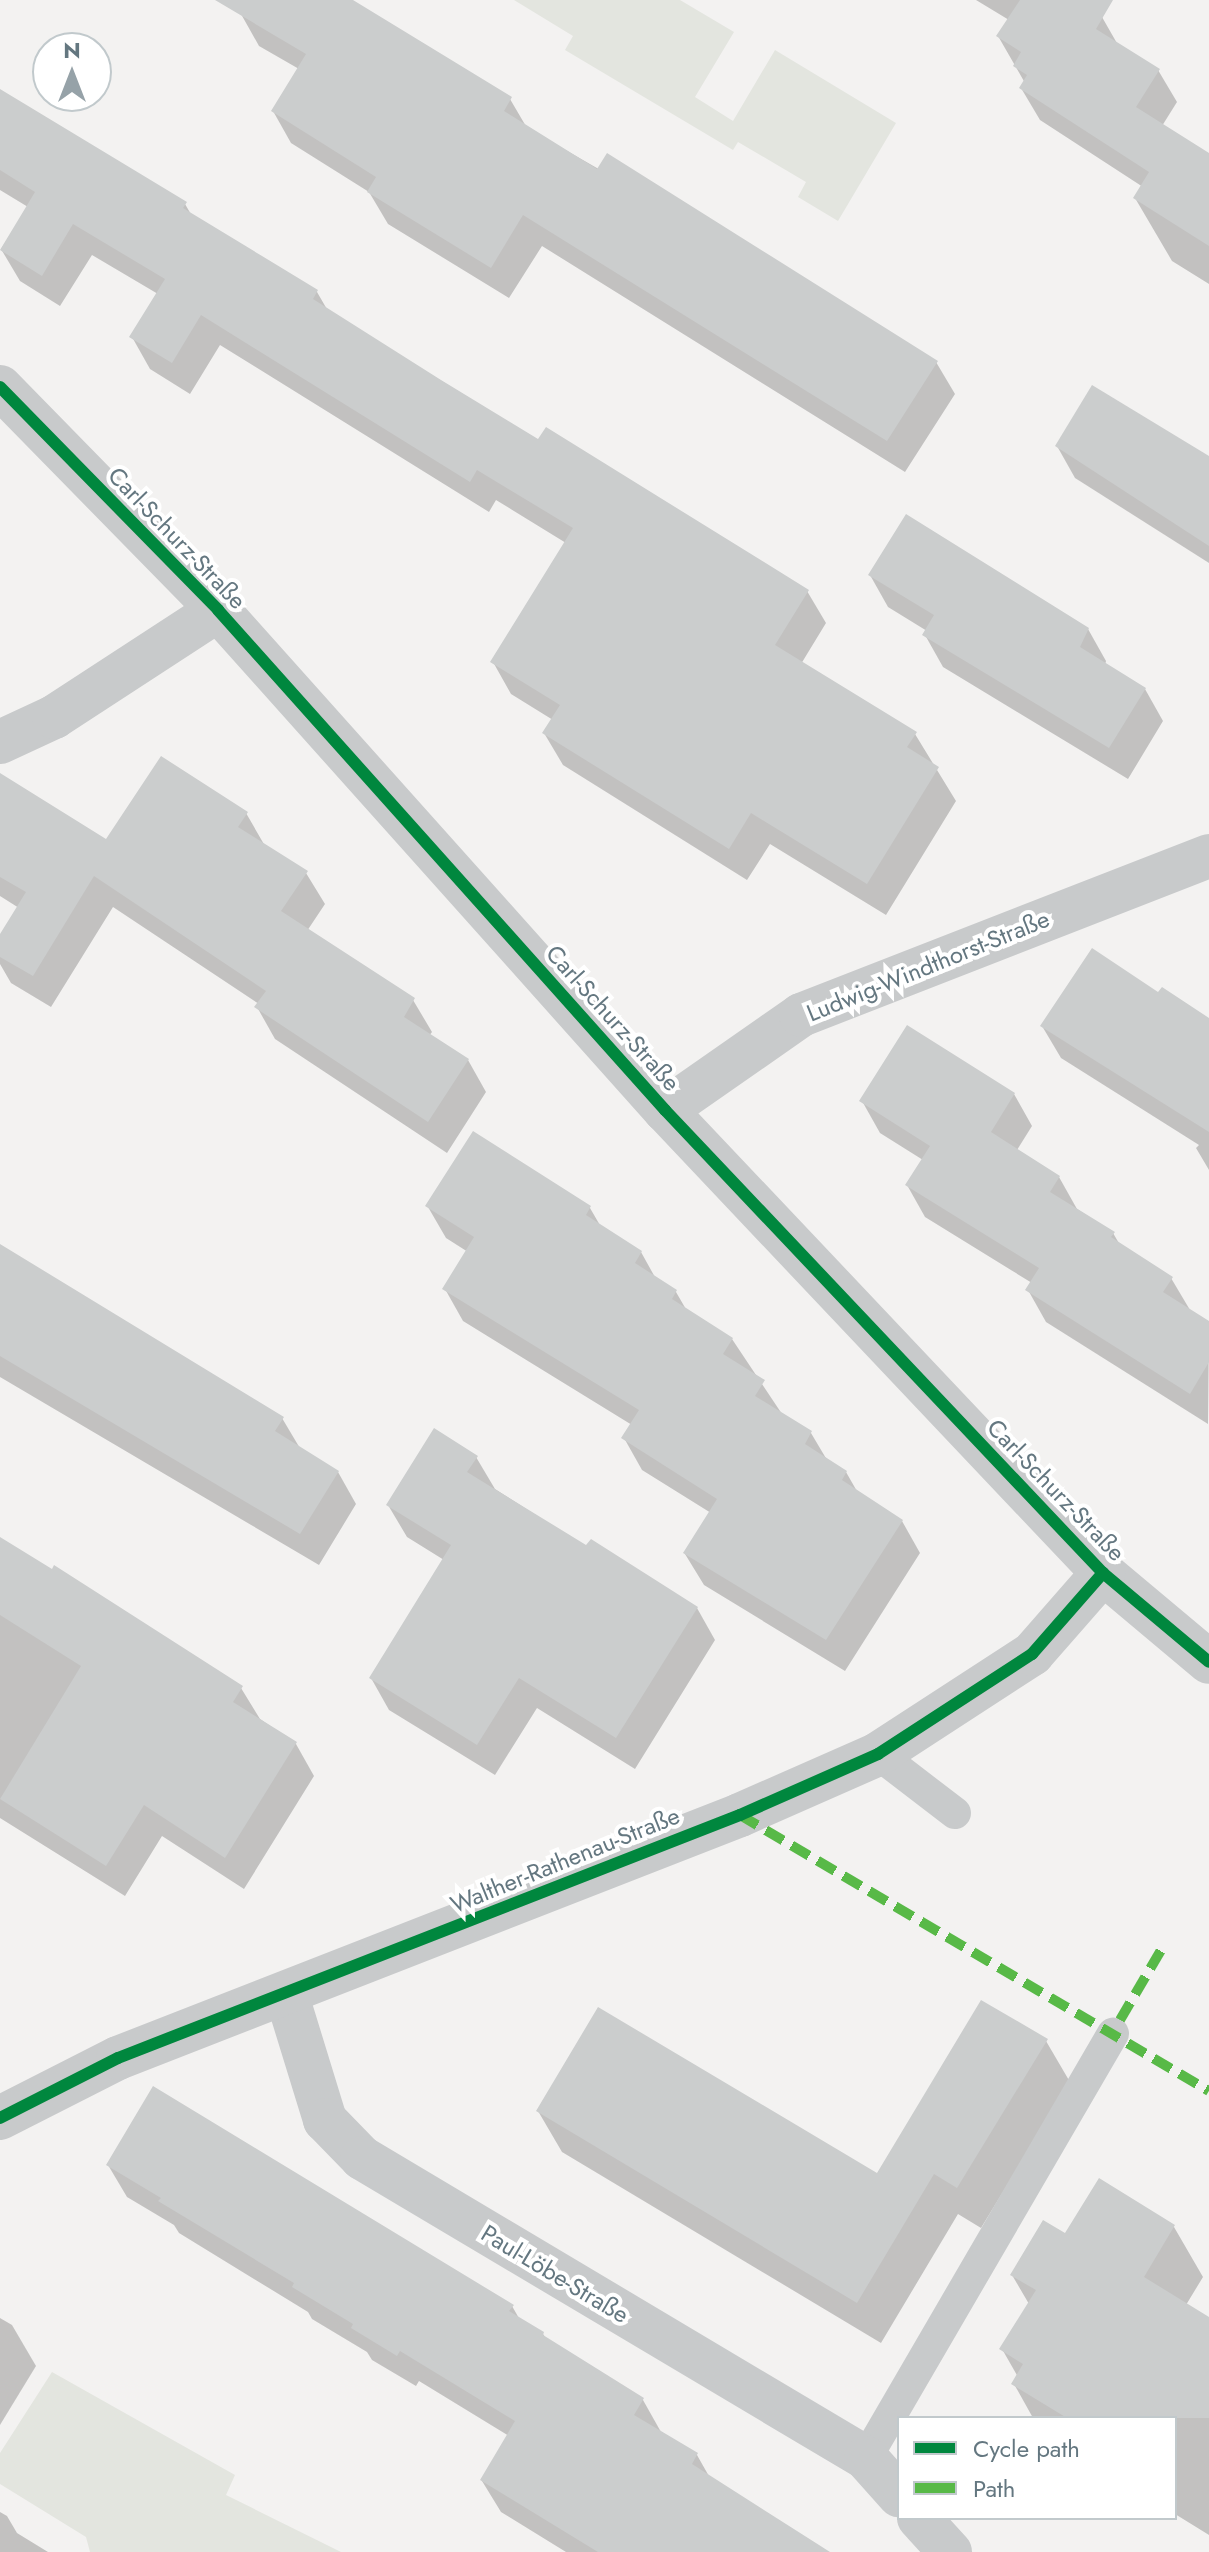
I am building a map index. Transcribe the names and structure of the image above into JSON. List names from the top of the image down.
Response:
{
  "streets": {
    "street": [
      "Carl-Schurz-Straße",
      "Ludwig-Windthorst-Straße",
      "Walther-Rathenau-Straße",
      "Paul-Löbe-Straße"
    ]
  },
  "crossings": [
    ["Carl-Schurz-Straße", "Ludwig-Windthorst-Straße"],
    ["Carl-Schurz-Straße", "Walther-Rathenau-Straße"],
    ["Walther-Rathenau-Straße", "Paul-Löbe-Straße"]
  ],
  "legend": ["Cycle path", "Path"],
  "north": "top"
}
